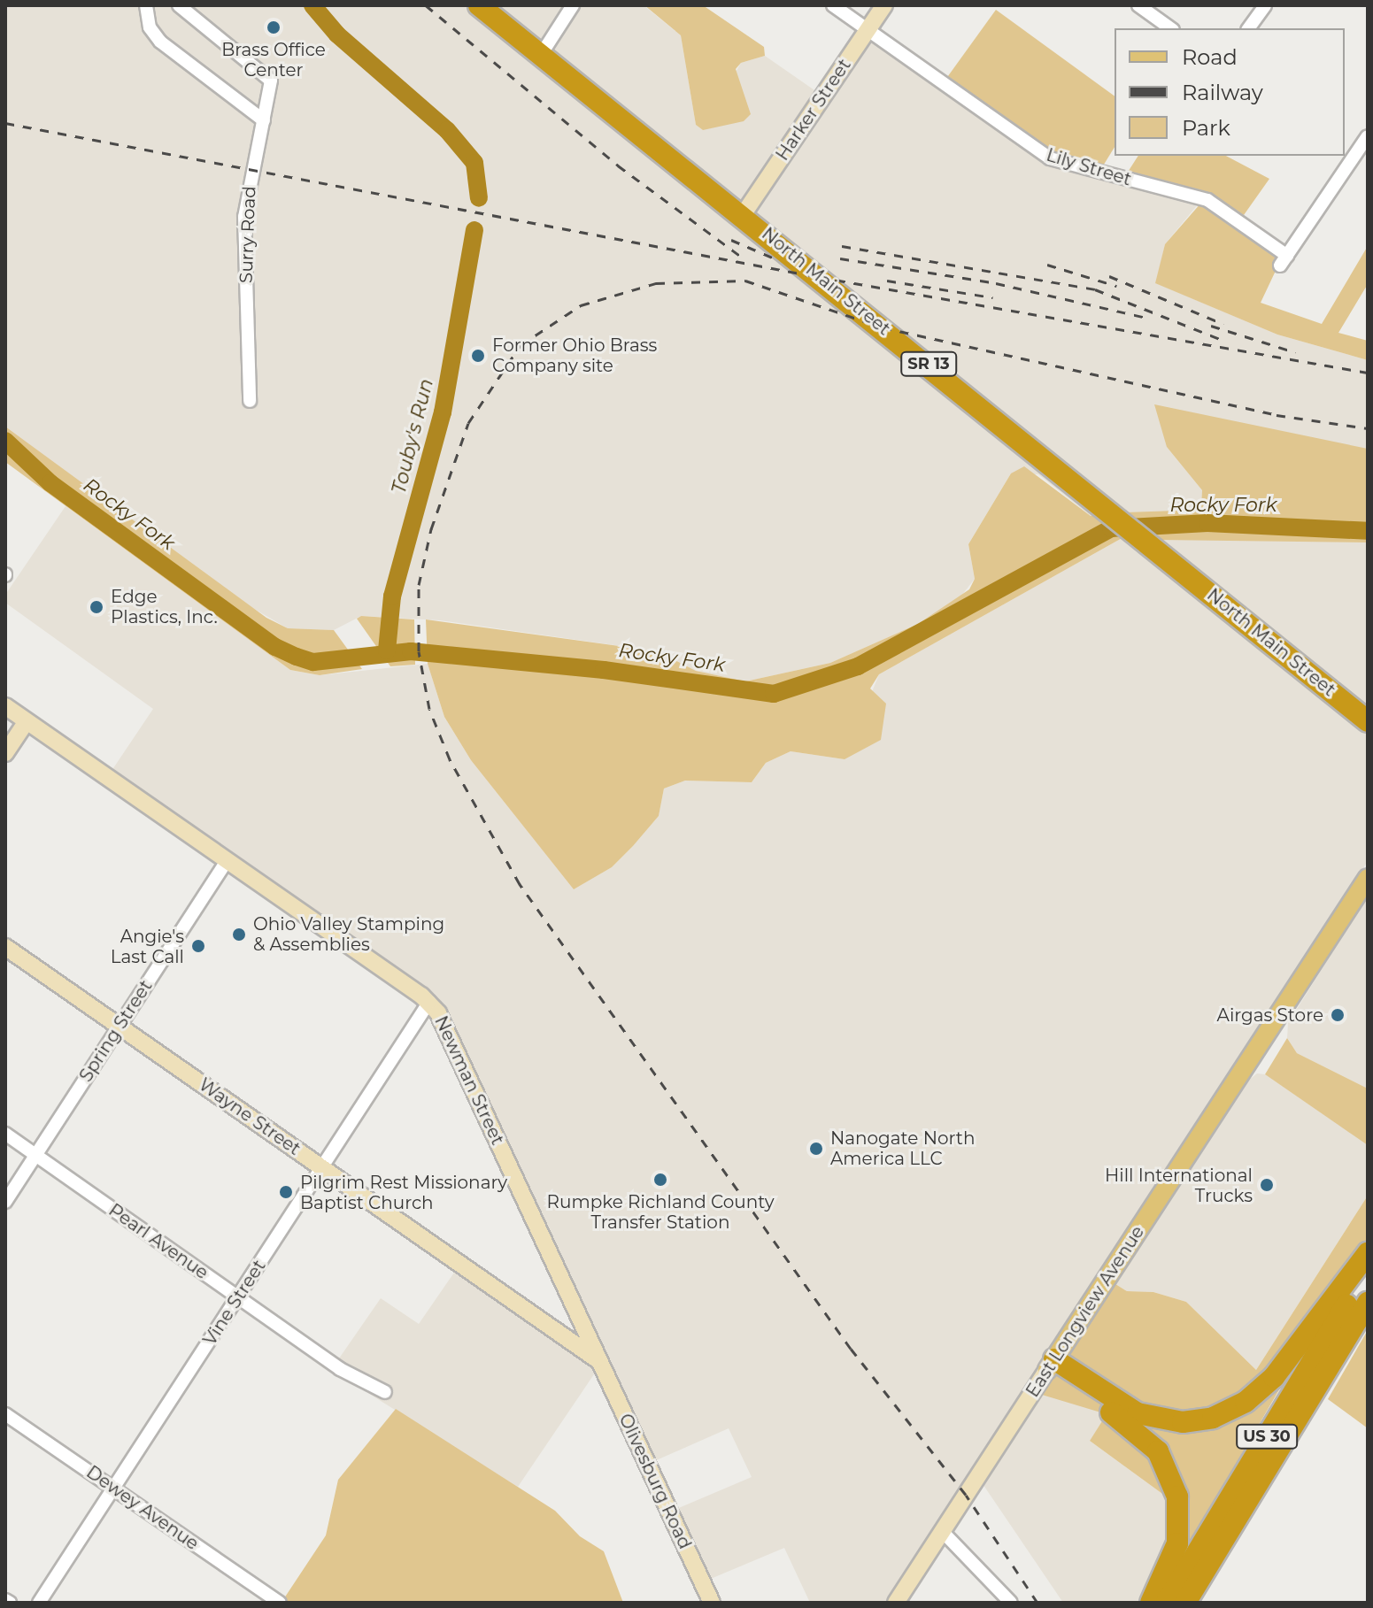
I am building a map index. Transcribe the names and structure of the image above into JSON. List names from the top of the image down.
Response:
{
  "streets": {
    "highway": ["North Main Street", "SR 13", "US 30"],
    "main road": [
      "Harker Street",
      "Newman Street",
      "Wayne Street",
      "East Longview Avenue",
      "Olivesburg Road"
    ],
    "street": [
      "Lily Street",
      "Surry Road",
      "Spring Street",
      "Pearl Avenue",
      "Vine Street",
      "Dewey Avenue"
    ]
  },
  "crossings": [
    ["Harker Street", "Lily Street"],
    ["Harker Street", "North Main Street"],
    ["Spring Street", "Newman Street"],
    ["Spring Street", "Wayne Street"],
    ["Spring Street", "Pearl Avenue"],
    ["Newman Street", "Wayne Street"],
    ["Newman Street", "Vine Street"],
    ["Newman Street", "Olivesburg Road"],
    ["Wayne Street", "Vine Street"],
    ["Wayne Street", "Olivesburg Road"],
    ["Pearl Avenue", "Vine Street"],
    ["Vine Street", "Dewey Avenue"]
  ],
  "water": ["Touby's Run", "Rocky Fork"],
  "places": [
    "Brass Office Center",
    "Former Ohio Brass Company site",
    "Edge Plastics, Inc.",
    "Ohio Valley Stamping & Assemblies",
    "Angie's Last Call",
    "Airgas Store",
    "Nanogate North America LLC",
    "Rumpke Richland County Transfer Station",
    "Hill International Trucks",
    "Pilgrim Rest Missionary Baptist Church"
  ],
  "legend": ["Road", "Railway", "Park"]
}
